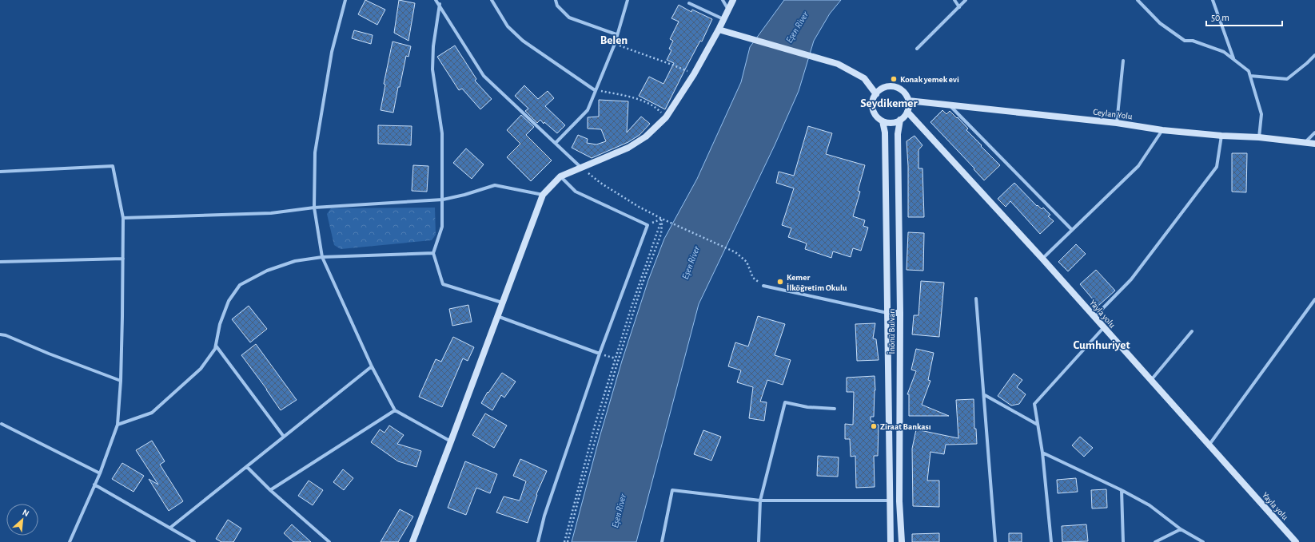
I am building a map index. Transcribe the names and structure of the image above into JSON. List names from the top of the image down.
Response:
{
  "streets": {
    "street": ["Ceylan Yolu", "Yayla yolu", "İnönü Bulvarı"]
  },
  "crossings": [
    ["Ceylan Yolu", "Yayla yolu"],
    ["Ceylan Yolu", "İnönü Bulvarı"],
    ["Yayla yolu", "İnönü Bulvarı"]
  ],
  "districts": ["Belen", "Seydikemer", "Cumhuriyet"],
  "water": ["Eşen River"],
  "places": ["Konak yemek evi", "Kemer İlköğretim Okulu", "Ziraat Bankası"],
  "scale_bar": "50 m",
  "north": "top right"
}
